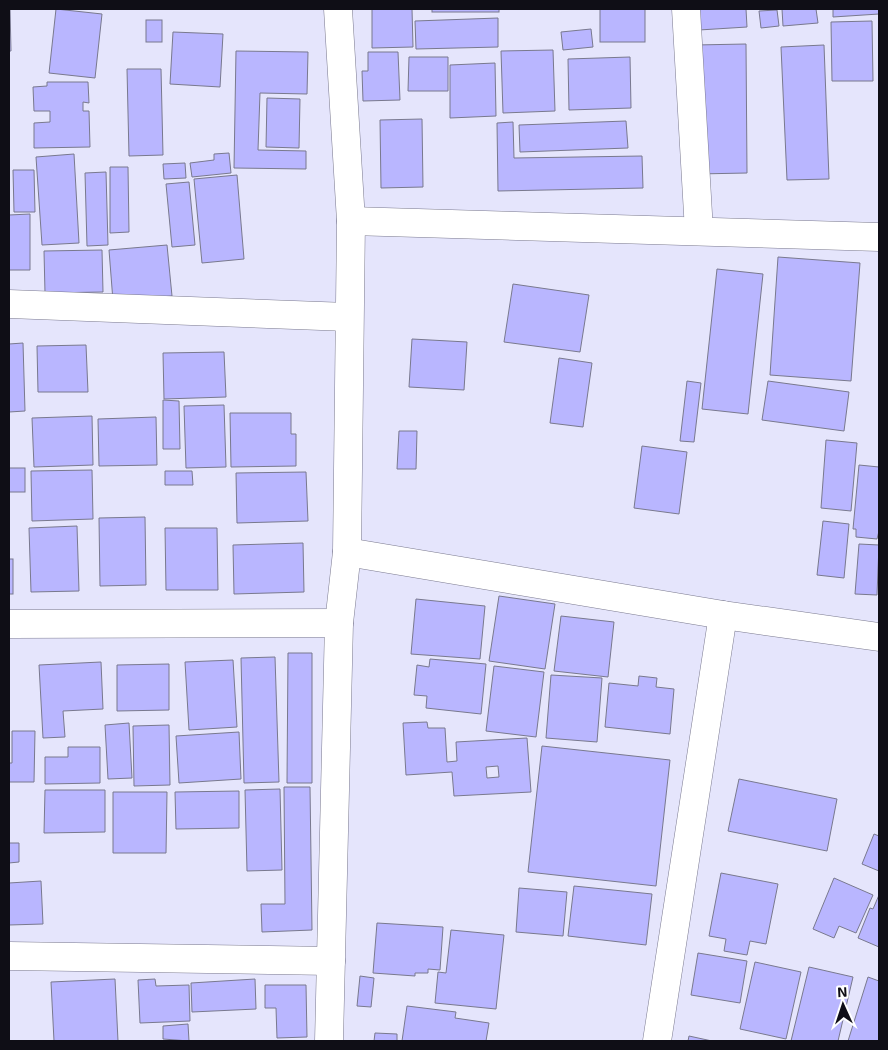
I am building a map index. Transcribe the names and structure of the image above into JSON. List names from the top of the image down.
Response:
{
  "north": "top"
}
